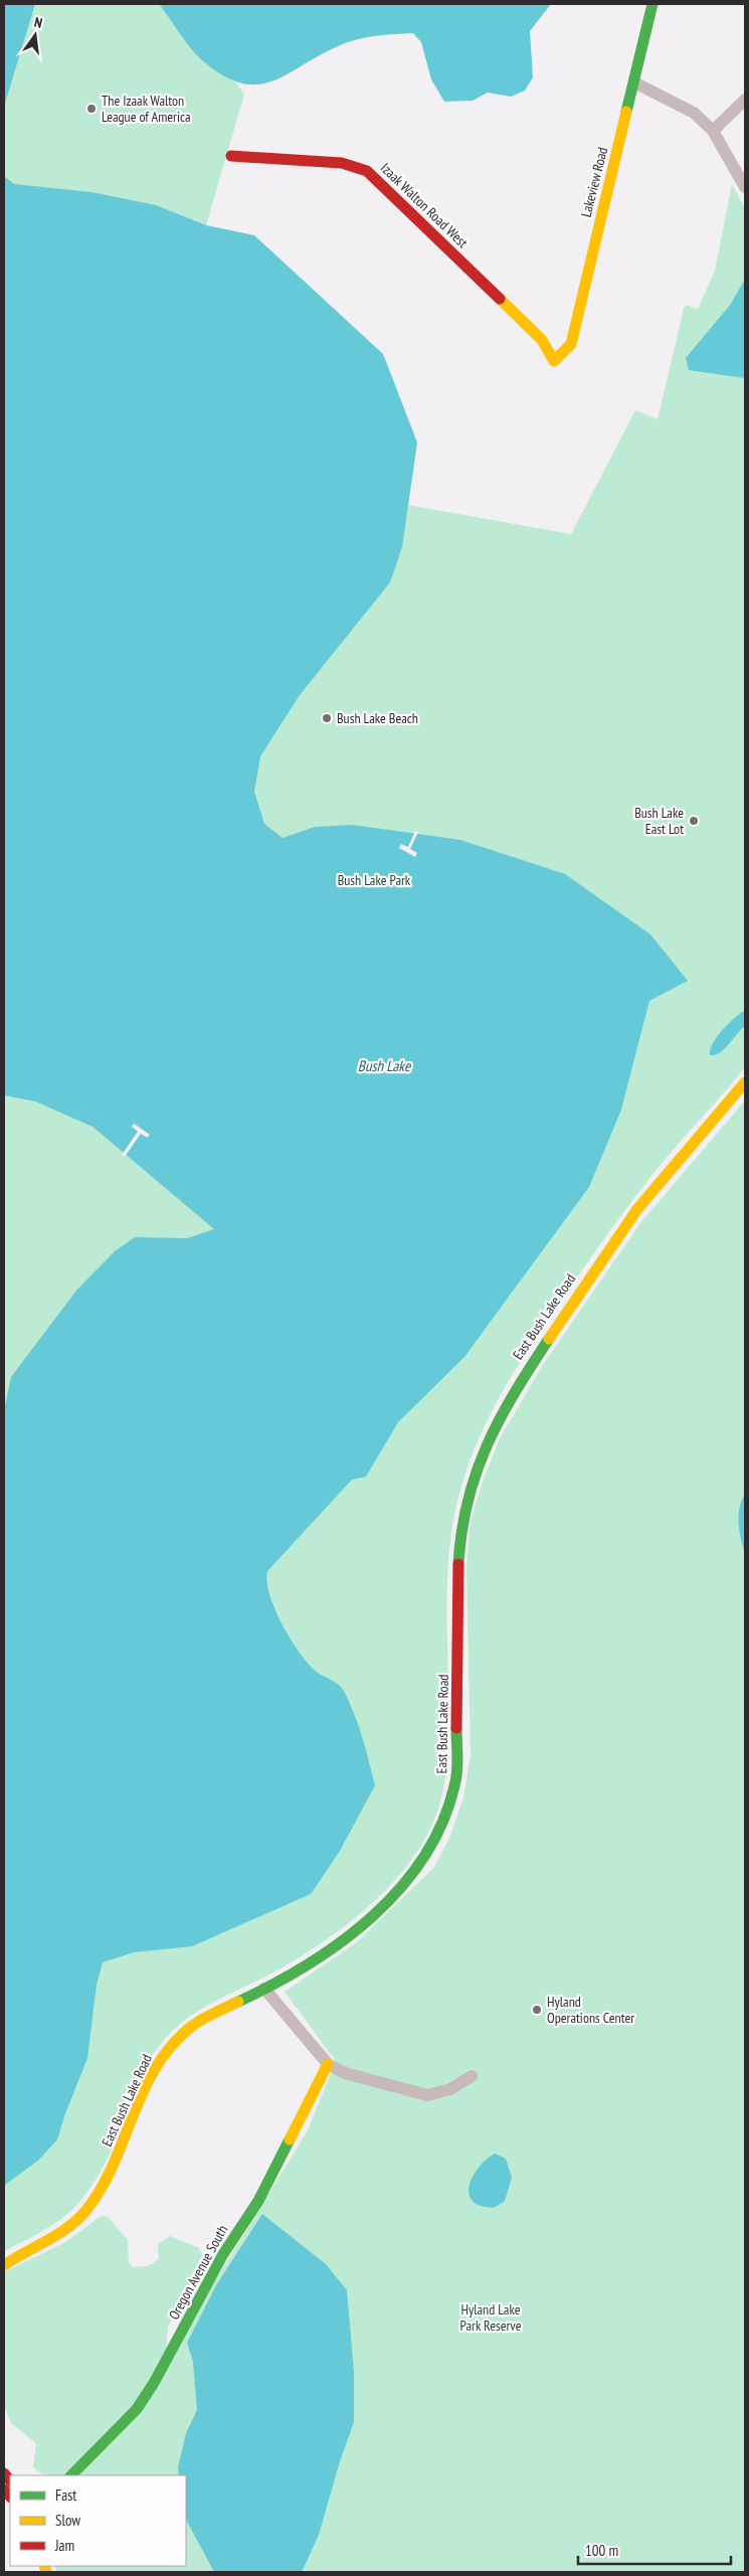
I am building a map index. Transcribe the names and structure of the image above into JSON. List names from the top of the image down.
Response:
{
  "streets": {
    "street": [
      "Lakeview Road",
      "Izaak Walton Road West",
      "East Bush Lake Road",
      "Oregon Avenue South"
    ]
  },
  "crossings": [
    ["Lakeview Road", "Izaak Walton Road West"]
  ],
  "water": ["Bush Lake"],
  "parks": ["Bush Lake Park", "Hyland Lake Park Reserve"],
  "places": [
    "The Izaak Walton League of America",
    "Bush Lake Beach",
    "Bush Lake East Lot",
    "Hyland Operations Center"
  ],
  "legend": ["Fast", "Slow", "Jam"],
  "scale_bar": "100 m",
  "north": "top"
}
